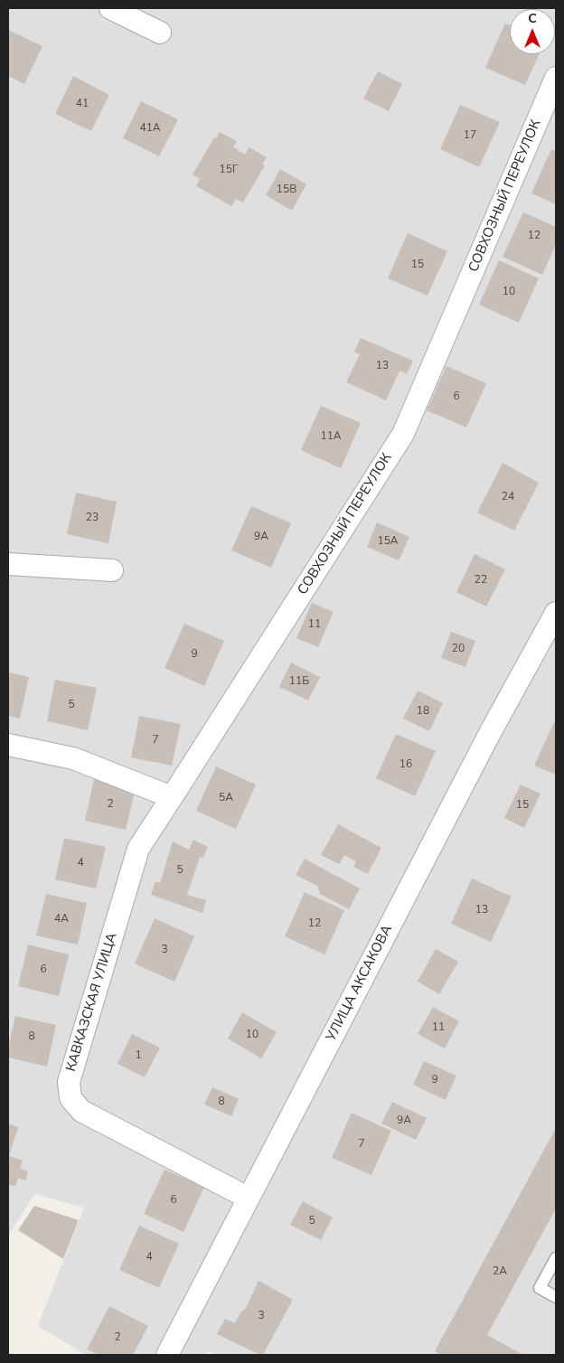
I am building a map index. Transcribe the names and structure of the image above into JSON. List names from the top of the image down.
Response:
{
  "streets": {
    "street": ["СОВХОЗНЫЙ ПЕРЕУЛОК", "УЛИЦА АКСАКОВА", "КАВКАЗСКАЯ УЛИЦА"]
  },
  "crossings": [
    ["СОВХОЗНЫЙ ПЕРЕУЛОК", "КАВКАЗСКАЯ УЛИЦА"],
    ["УЛИЦА АКСАКОВА", "КАВКАЗСКАЯ УЛИЦА"]
  ],
  "house_numbers": [
    "41",
    "41А",
    "17",
    "15Г",
    "15В",
    "12",
    "15",
    "10",
    "13",
    "6",
    "11А",
    "24",
    "23",
    "9А",
    "15А",
    "22",
    "11",
    "20",
    "9",
    "11Б",
    "5",
    "18",
    "7",
    "16",
    "5А",
    "2",
    "15",
    "4",
    "5",
    "13",
    "4А",
    "12",
    "3",
    "6",
    "11",
    "10",
    "8",
    "1",
    "9",
    "8",
    "9А",
    "7",
    "6",
    "5",
    "4",
    "2А",
    "3",
    "2"
  ],
  "north": "top"
}
